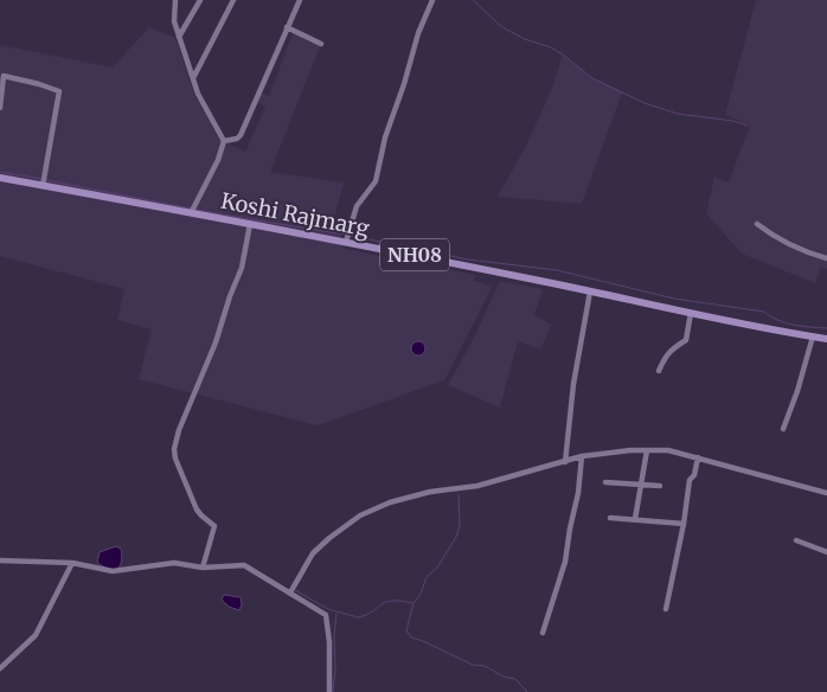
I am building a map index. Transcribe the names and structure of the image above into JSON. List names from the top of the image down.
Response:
{
  "streets": {
    "main road": ["Koshi Rajmarg", "NH08"]
  }
}
